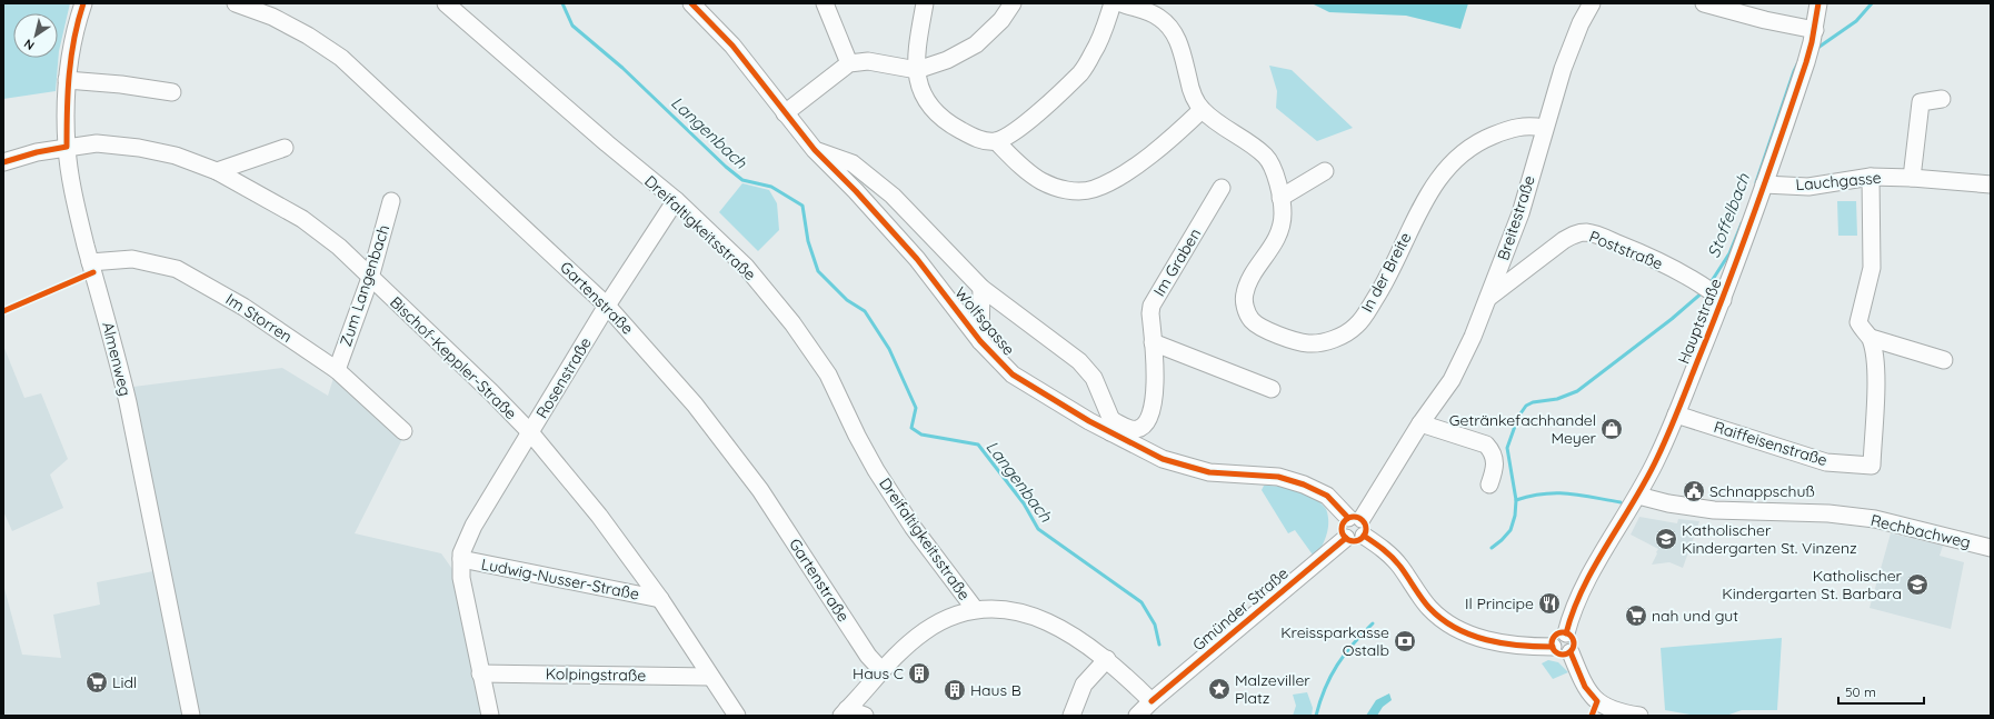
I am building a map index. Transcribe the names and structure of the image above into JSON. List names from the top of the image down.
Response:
{
  "streets": {
    "street": [
      "Lauchgasse",
      "Breitestraße",
      "Dreifaltigkeitsstraße",
      "Poststraße",
      "Im Graben",
      "In der Breite",
      "Zum Langenbach",
      "Gartenstraße",
      "Im Storren",
      "Wolfsgasse",
      "Hauptstraße",
      "Bischof-Keppler-Straße",
      "Almenweg",
      "Rosenstraße",
      "Raiffeisenstraße",
      "Rechbachweg",
      "Ludwig-Nusser-Straße",
      "Gmünder Straße",
      "Kolpingstraße"
    ]
  },
  "crossings": [
    ["Lauchgasse", "Hauptstraße"],
    ["Lauchgasse", "Raiffeisenstraße"],
    ["Breitestraße", "Poststraße"],
    ["Breitestraße", "In der Breite"],
    ["Breitestraße", "Wolfsgasse"],
    ["Breitestraße", "Gmünder Straße"],
    ["Dreifaltigkeitsstraße", "Rosenstraße"],
    ["Poststraße", "Hauptstraße"],
    ["Im Graben", "Wolfsgasse"],
    ["Zum Langenbach", "Im Storren"],
    ["Zum Langenbach", "Bischof-Keppler-Straße"],
    ["Gartenstraße", "Rosenstraße"],
    ["Im Storren", "Almenweg"],
    ["Wolfsgasse", "Gmünder Straße"],
    ["Hauptstraße", "Raiffeisenstraße"],
    ["Hauptstraße", "Rechbachweg"],
    ["Bischof-Keppler-Straße", "Almenweg"],
    ["Bischof-Keppler-Straße", "Rosenstraße"],
    ["Bischof-Keppler-Straße", "Ludwig-Nusser-Straße"],
    ["Bischof-Keppler-Straße", "Kolpingstraße"],
    ["Rosenstraße", "Ludwig-Nusser-Straße"]
  ],
  "water": ["Langenbach", "Stoffelbach"],
  "places": {
    "shop": ["Getränkefachhandel Meyer"],
    "public building": ["Schnappschuß"],
    "school or university": ["Katholischer Kindergarten St. Vinzenz", "Katholischer Kindergarten St. Barbara"],
    "restaurant": ["Il Principe"],
    "supermarket": ["nah und gut", "Lidl"],
    "bank": ["Kreissparkasse Ostalb"],
    "building": ["Haus C", "Haus B"],
    "place": ["Malzeviller Platz"]
  },
  "scale_bar": "50 m",
  "north": "bottom left"
}
